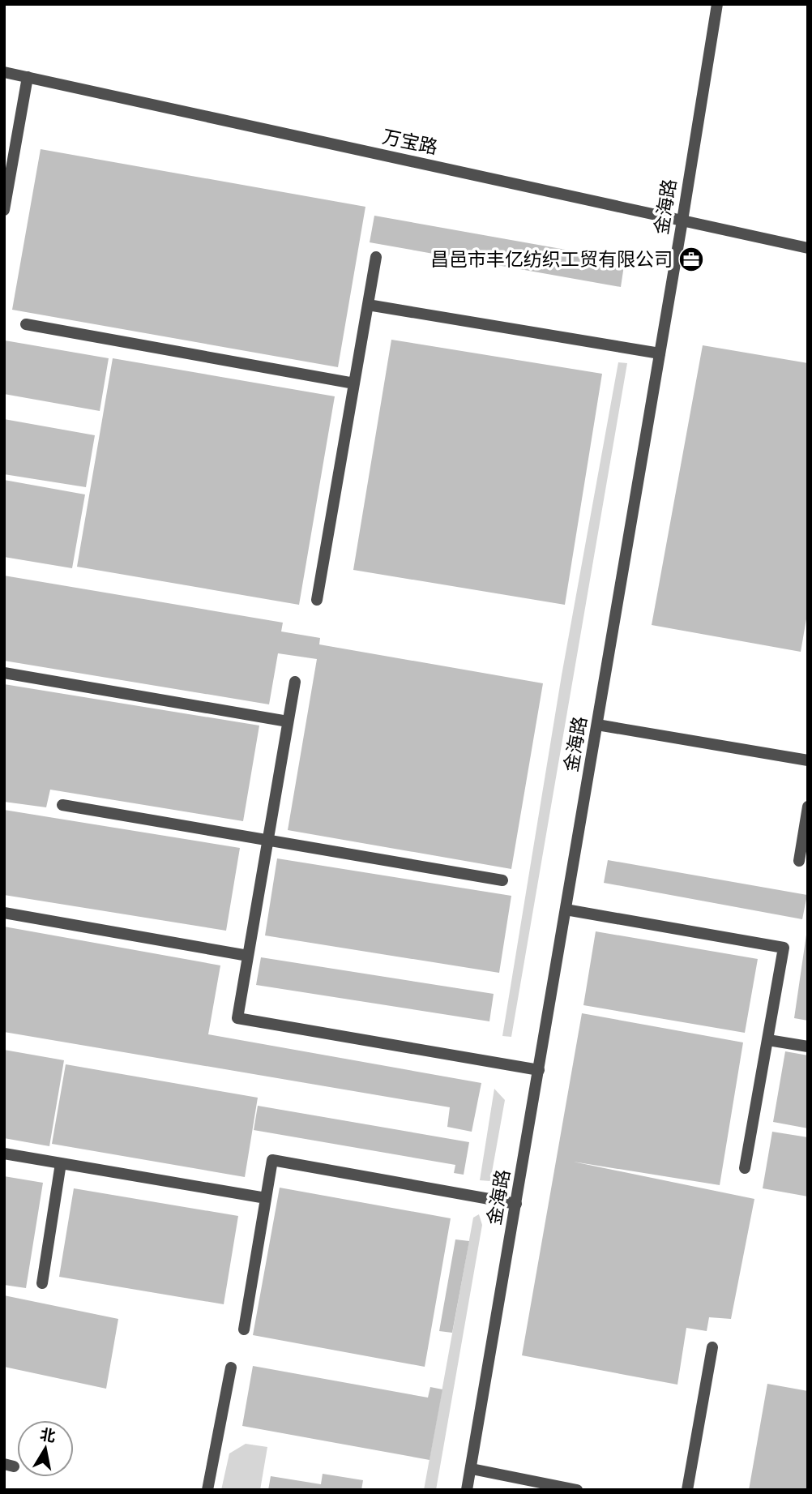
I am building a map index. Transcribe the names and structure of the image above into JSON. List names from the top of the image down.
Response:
{
  "streets": {
    "street": ["万宝路", "金海路"]
  },
  "crossings": [
    ["万宝路", "金海路"]
  ],
  "places": {
    "office": ["昌邑市丰亿纺织工贸有限公司"]
  },
  "north": "top"
}
